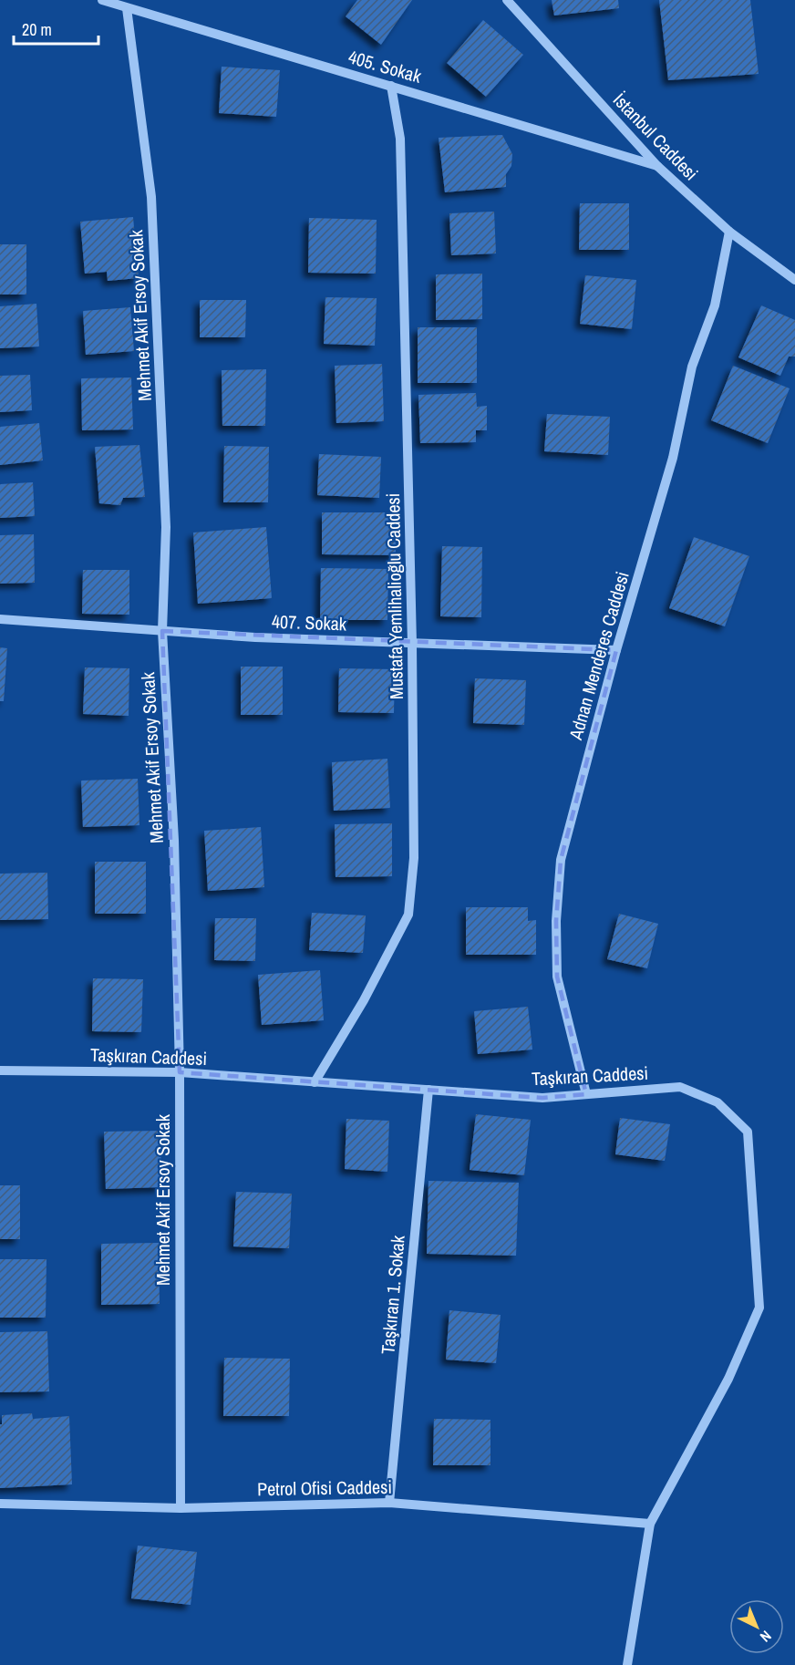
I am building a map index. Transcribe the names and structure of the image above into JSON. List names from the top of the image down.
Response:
{
  "streets": {
    "street": [
      "405. Sokak",
      "İstanbul Caddesi",
      "Mehmet Akif Ersoy Sokak",
      "Mustafa Yemlihalioğlu Caddesi",
      "407. Sokak",
      "Adnan Menderes Caddesi",
      "Taşkıran Caddesi",
      "Taşkıran 1. Sokak",
      "Petrol Ofisi Caddesi"
    ]
  },
  "crossings": [
    ["405. Sokak", "İstanbul Caddesi"],
    ["405. Sokak", "Mehmet Akif Ersoy Sokak"],
    ["405. Sokak", "Mustafa Yemlihalioğlu Caddesi"],
    ["İstanbul Caddesi", "Adnan Menderes Caddesi"],
    ["Mehmet Akif Ersoy Sokak", "407. Sokak"],
    ["Mehmet Akif Ersoy Sokak", "Taşkıran Caddesi"],
    ["Mehmet Akif Ersoy Sokak", "Petrol Ofisi Caddesi"],
    ["Mustafa Yemlihalioğlu Caddesi", "407. Sokak"],
    ["Mustafa Yemlihalioğlu Caddesi", "Taşkıran Caddesi"],
    ["407. Sokak", "Adnan Menderes Caddesi"],
    ["Adnan Menderes Caddesi", "Taşkıran Caddesi"],
    ["Taşkıran Caddesi", "Taşkıran 1. Sokak"],
    ["Taşkıran Caddesi", "Petrol Ofisi Caddesi"],
    ["Taşkıran 1. Sokak", "Petrol Ofisi Caddesi"]
  ],
  "scale_bar": "20 m",
  "north": "bottom right"
}
